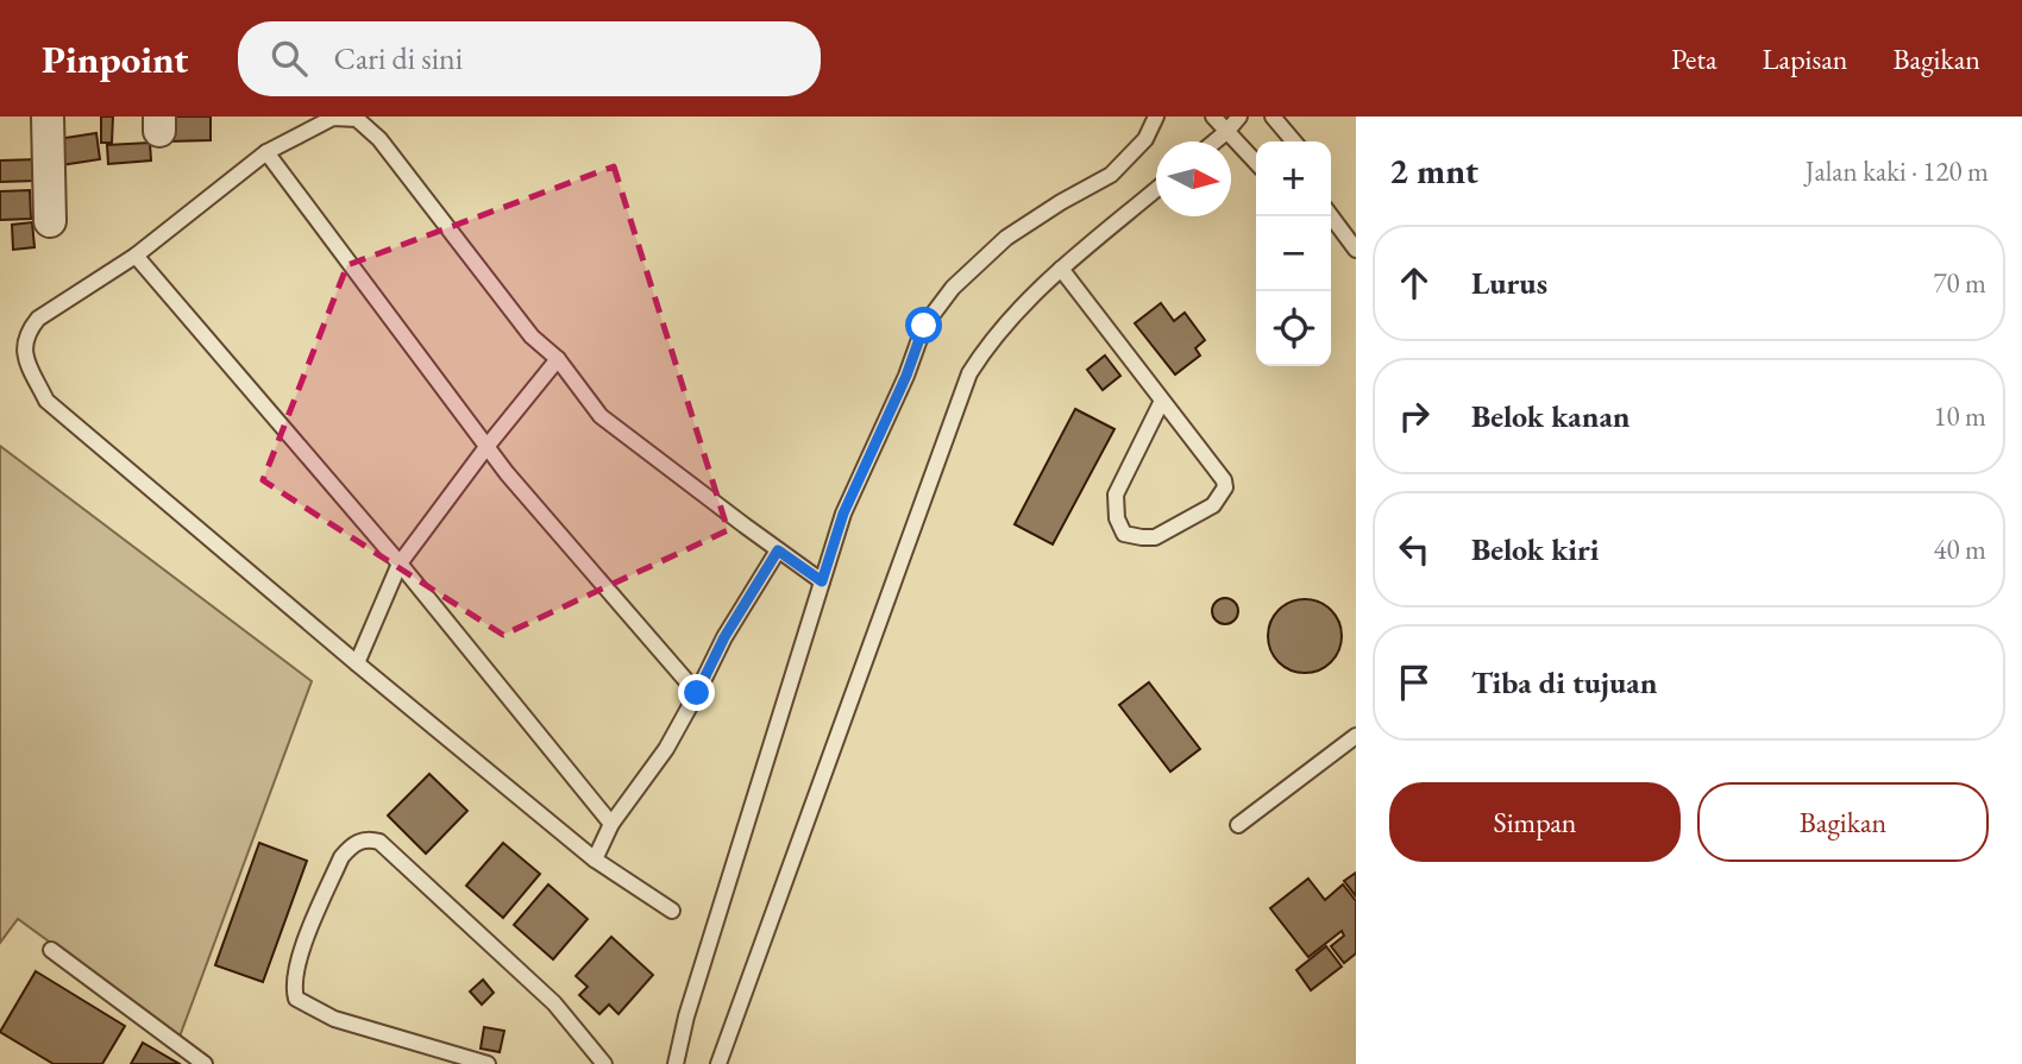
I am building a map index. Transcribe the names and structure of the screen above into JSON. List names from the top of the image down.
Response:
{
  "north": "right",
  "page": {
    "header": "Pinpoint",
    "search": "Cari di sini",
    "nav": ["Peta", "Lapisan", "Bagikan"],
    "heading": ["2 mnt", "Jalan kaki · 120 m"],
    "map_buttons": ["+", "−"],
    "list": [
      ["Lurus", "70 m"],
      ["Belok kanan", "10 m"],
      ["Belok kiri", "40 m"],
      "Tiba di tujuan"
    ],
    "buttons": ["Simpan", "Bagikan"]
  }
}
